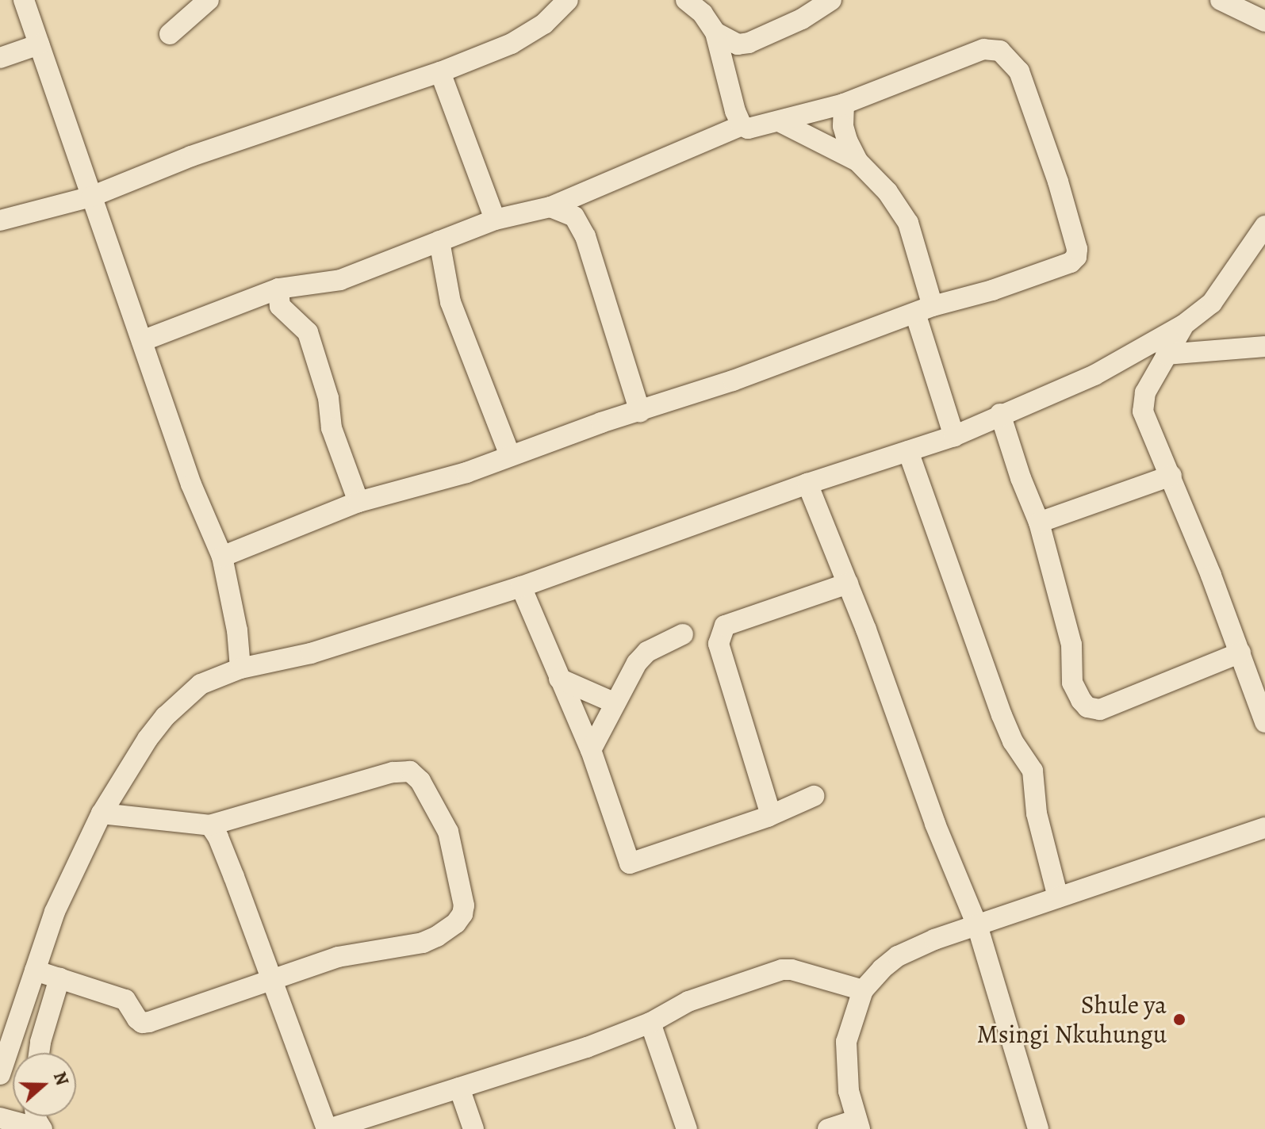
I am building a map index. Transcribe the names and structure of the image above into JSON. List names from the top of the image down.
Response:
{
  "places": ["Shule ya Msingi Nkuhungu"],
  "north": "right"
}
